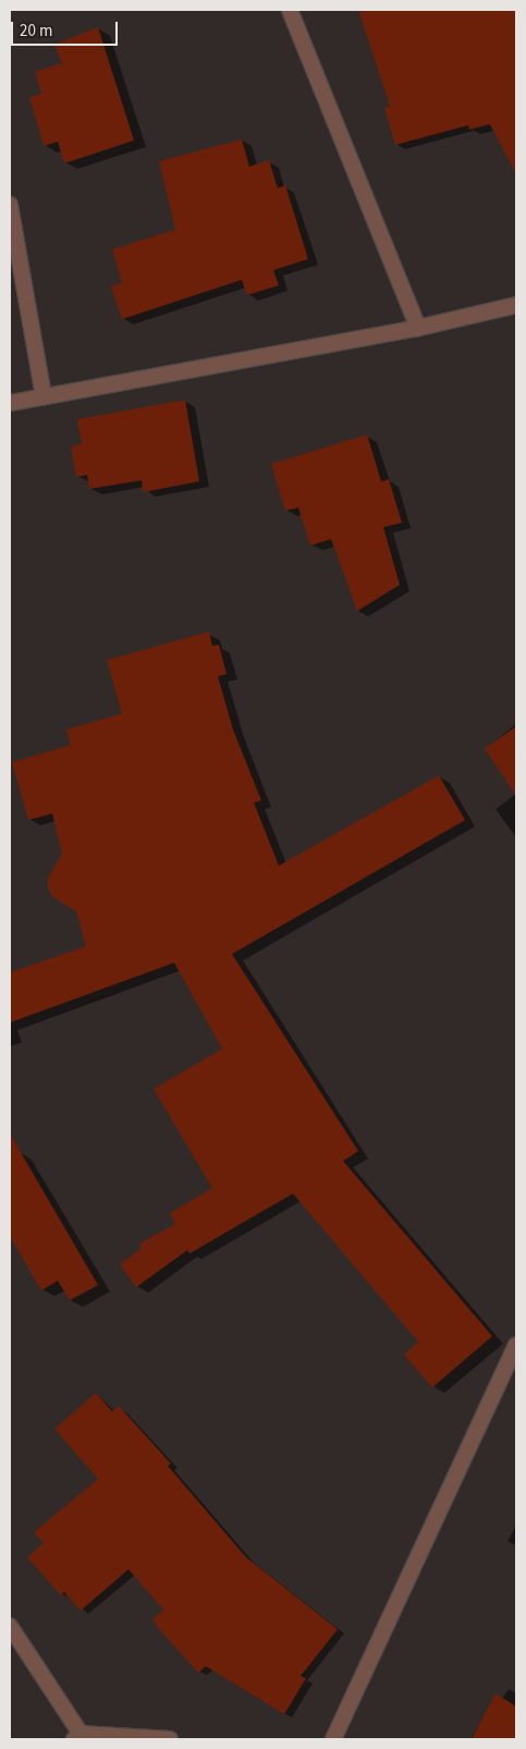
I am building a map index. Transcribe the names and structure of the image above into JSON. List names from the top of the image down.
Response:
{
  "scale_bar": "20 m"
}
